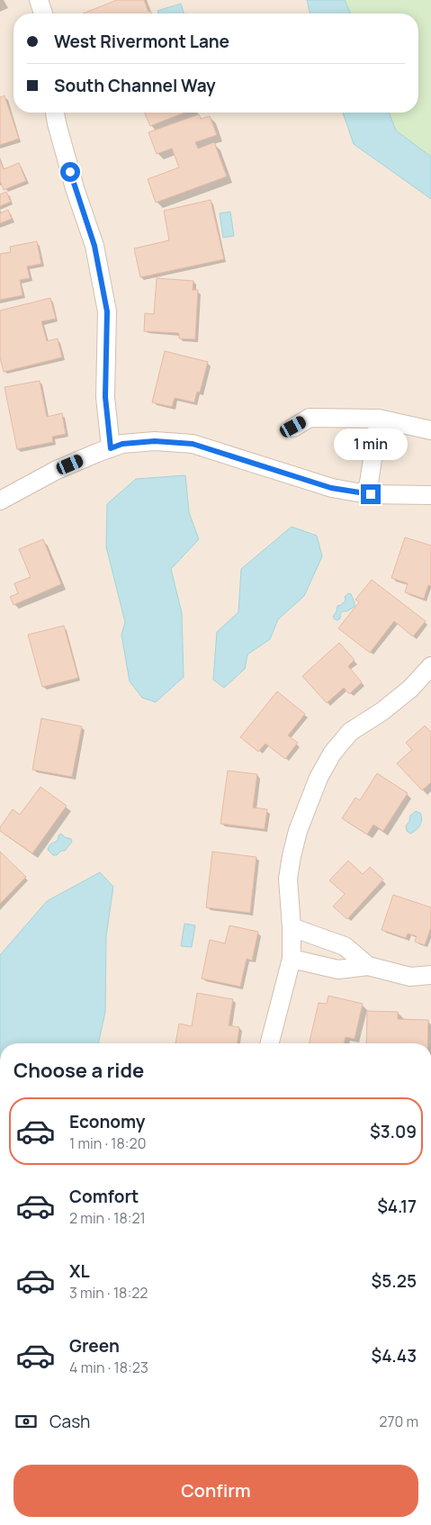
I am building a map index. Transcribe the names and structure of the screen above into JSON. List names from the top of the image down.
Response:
{
  "page": {
    "banner": ["West Rivermont Lane", "South Channel Way"],
    "bubble": "1 min",
    "heading": "Choose a ride",
    "list": [
      {
        "name": "Economy",
        "note": "1 min · 18:20",
        "value": "$3.09"
      },
      {
        "name": "Comfort",
        "note": "2 min · 18:21",
        "value": "$4.17"
      },
      {
        "name": "XL",
        "note": "3 min · 18:22",
        "value": "$5.25"
      },
      {
        "name": "Green",
        "note": "4 min · 18:23",
        "value": "$4.43"
      }
    ],
    "pay": ["Cash", "270 m"],
    "buttons": "Confirm"
  }
}
